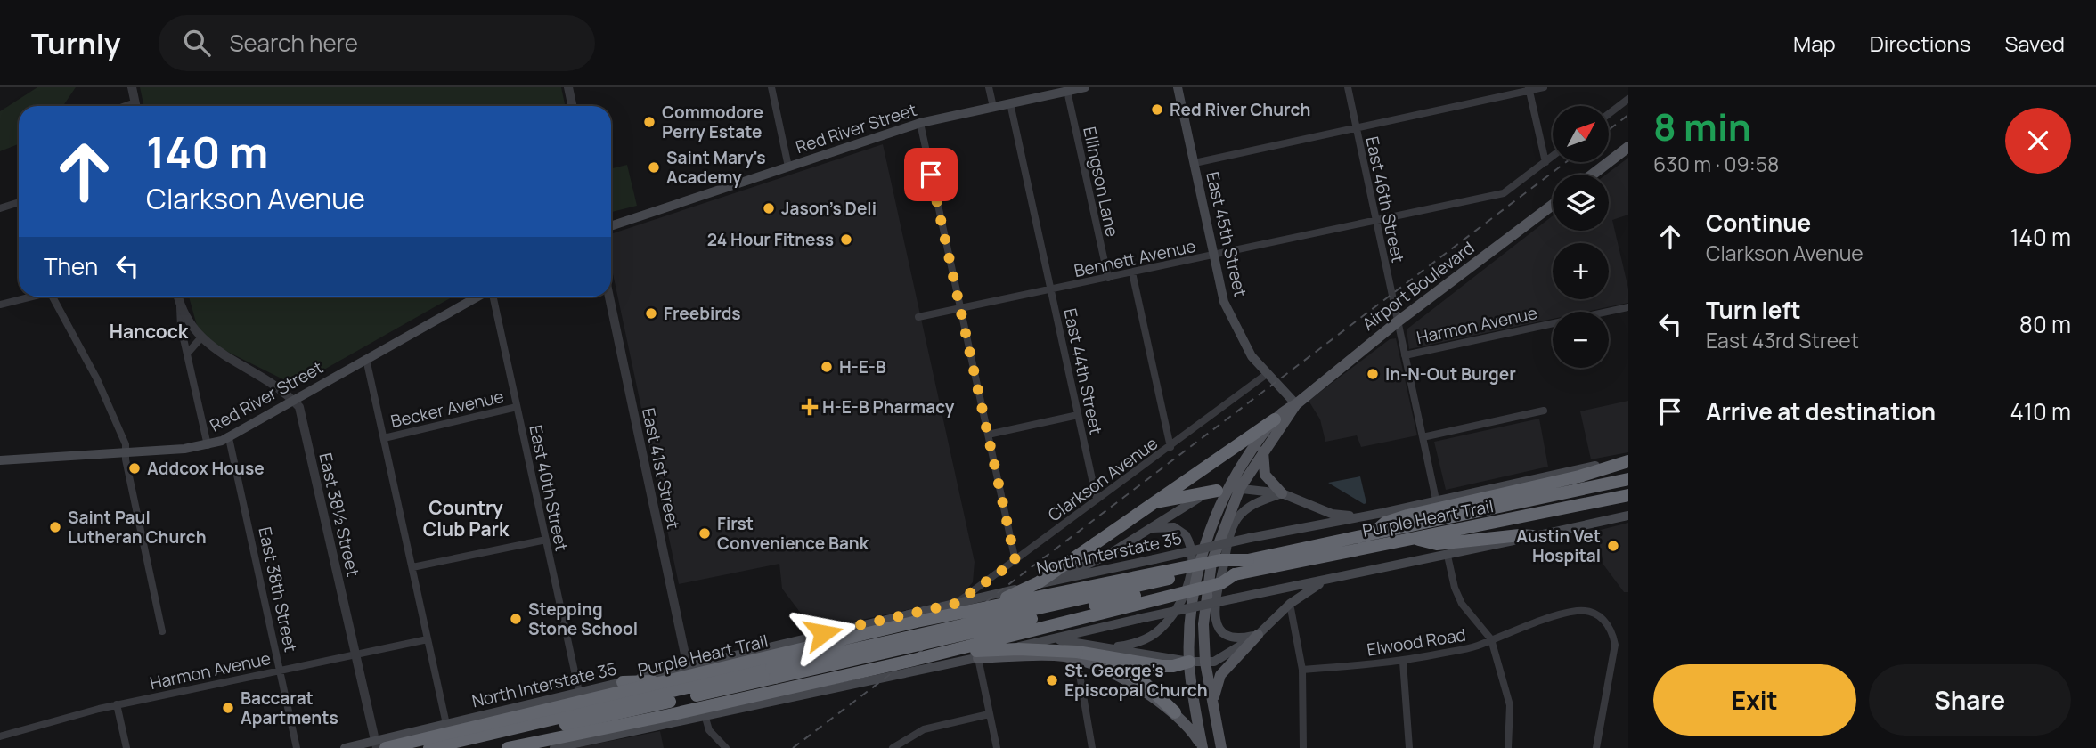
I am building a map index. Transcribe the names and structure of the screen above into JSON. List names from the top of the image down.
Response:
{
  "streets": {
    "highway": ["Purple Heart Trail"],
    "main road": [
      "Red River Street",
      "East 45th Street",
      "Airport Boulevard",
      "North Interstate 35"
    ],
    "street": [
      "Ellingson Lane",
      "East 46th Street",
      "Bennett Avenue",
      "Harmon Avenue",
      "East 44th Street",
      "Becker Avenue",
      "East 41st Street",
      "Clarkson Avenue",
      "East 40th Street",
      "East 38½ Street",
      "East 38th Street",
      "Elwood Road"
    ]
  },
  "crossings": [
    ["Red River Street", "Ellingson Lane"],
    ["Red River Street", "East 44th Street"],
    ["Red River Street", "East 38½ Street"],
    ["Red River Street", "East 38th Street"],
    ["Ellingson Lane", "Bennett Avenue"],
    ["East 46th Street", "Bennett Avenue"],
    ["East 46th Street", "Airport Boulevard"],
    ["East 46th Street", "Harmon Avenue"],
    ["East 46th Street", "North Interstate 35"],
    ["East 45th Street", "Bennett Avenue"],
    ["East 45th Street", "Airport Boulevard"],
    ["East 45th Street", "Clarkson Avenue"],
    ["Bennett Avenue", "East 44th Street"],
    ["Harmon Avenue", "East 38½ Street"],
    ["Harmon Avenue", "East 38th Street"],
    ["East 44th Street", "Clarkson Avenue"],
    ["Becker Avenue", "East 40th Street"],
    ["East 41st Street", "North Interstate 35"],
    ["Clarkson Avenue", "North Interstate 35"],
    ["East 40th Street", "North Interstate 35"],
    ["East 38½ Street", "Purple Heart Trail"],
    ["East 38½ Street", "North Interstate 35"],
    ["Purple Heart Trail", "North Interstate 35"]
  ],
  "districts": ["Hancock", "Country Club Park"],
  "places": {
    "other": [
      "Red River Church",
      "Commodore Perry Estate",
      "Saint Mary's Academy",
      "Jason's Deli",
      "24 Hour Fitness",
      "Freebirds",
      "H-E-B",
      "In-N-Out Burger",
      "Addcox House",
      "Saint Paul Lutheran Church",
      "First Convenience Bank",
      "Austin Vet Hospital",
      "Stepping Stone School",
      "St. George's Episcopal Church",
      "Baccarat Apartments"
    ],
    "health": ["H-E-B Pharmacy"]
  },
  "north": "top right",
  "page": {
    "header": "Turnly",
    "search": "Search here",
    "nav": ["Map", "Directions", "Saved"],
    "heading": ["8 min", "630 m · 09:58"],
    "map_buttons": ["+", "−"],
    "turn": ["140 m", "Clarkson Avenue"],
    "list": [
      {
        "name": "Continue",
        "note": "Clarkson Avenue",
        "value": "140 m"
      },
      {
        "name": "Turn left",
        "note": "East 43rd Street",
        "value": "80 m"
      },
      {
        "name": "Arrive at destination",
        "value": "410 m"
      }
    ],
    "then": "Then",
    "buttons": ["Exit", "Share"]
  }
}
